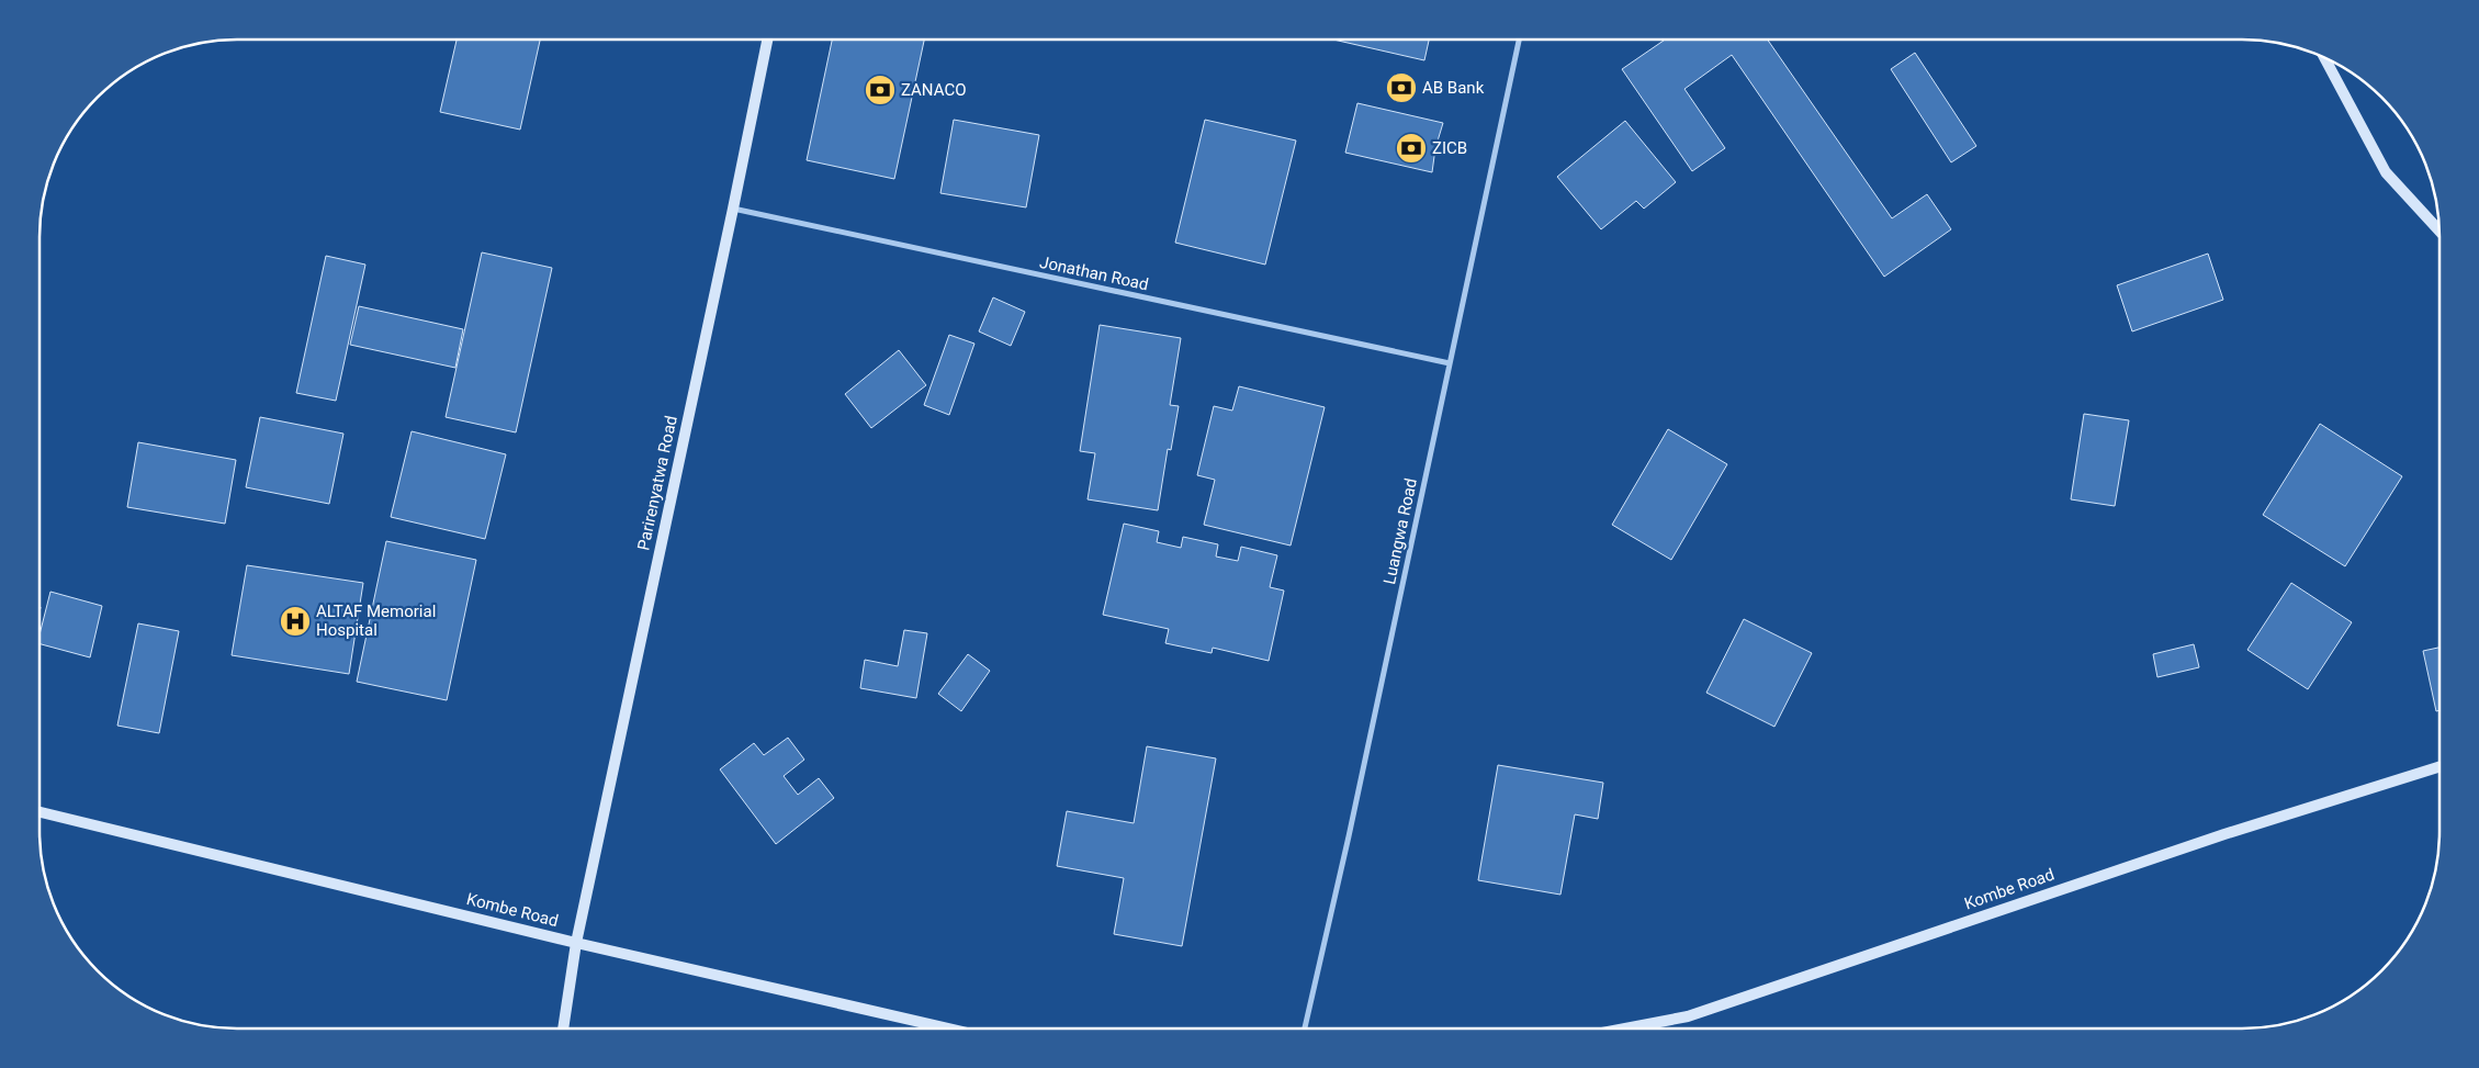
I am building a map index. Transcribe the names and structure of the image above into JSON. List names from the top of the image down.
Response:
{
  "streets": {
    "street": [
      "Jonathan Road",
      "Parirenyatwa Road",
      "Luangwa Road",
      "Kombe Road"
    ]
  },
  "crossings": [
    ["Jonathan Road", "Parirenyatwa Road"],
    ["Jonathan Road", "Luangwa Road"],
    ["Parirenyatwa Road", "Kombe Road"]
  ],
  "places": {
    "bank": ["AB Bank", "ZANACO", "ZICB"],
    "hospital": ["ALTAF Memorial Hospital"]
  }
}
